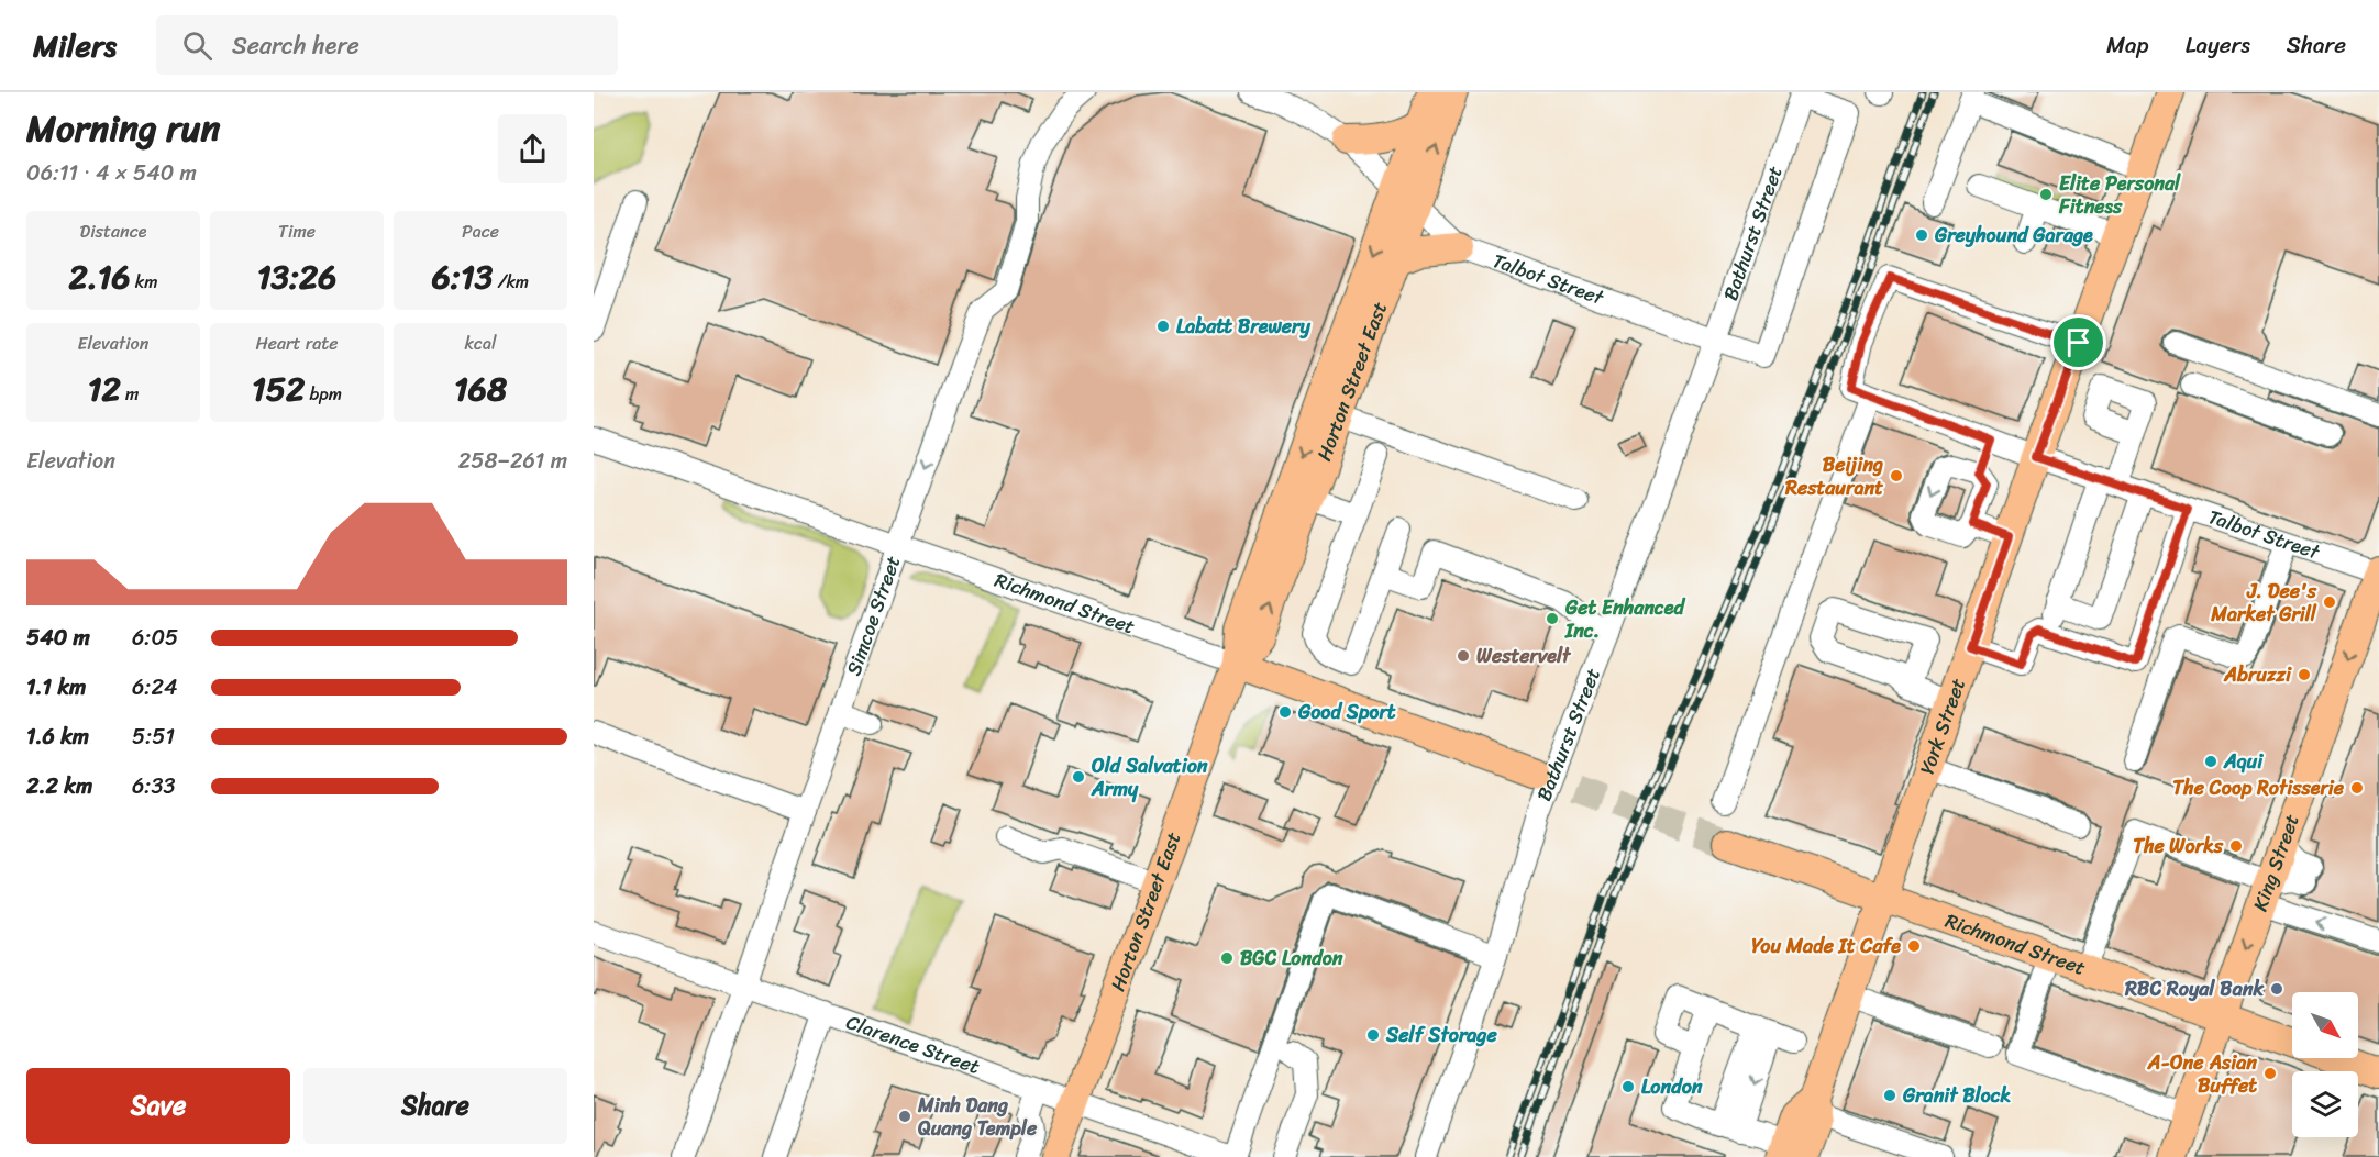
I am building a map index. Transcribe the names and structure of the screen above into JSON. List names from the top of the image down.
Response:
{
  "streets": {
    "main road": [
      "Horton Street East",
      "Richmond Street",
      "York Street",
      "King Street"
    ],
    "street": [
      "Bathurst Street",
      "Talbot Street",
      "Simcoe Street",
      "Clarence Street"
    ]
  },
  "crossings": [
    ["Bathurst Street", "Talbot Street"],
    ["Talbot Street", "Horton Street East"],
    ["Talbot Street", "York Street"],
    ["Talbot Street", "King Street"],
    ["Horton Street East", "Richmond Street"],
    ["Horton Street East", "Clarence Street"],
    ["Richmond Street", "Simcoe Street"],
    ["Richmond Street", "York Street"],
    ["Richmond Street", "King Street"],
    ["Simcoe Street", "Clarence Street"]
  ],
  "one_way": ["Simcoe Street", "King Street"],
  "places": [
    "Elite Personal Fitness",
    "Greyhound Garage",
    "Labatt Brewery",
    "Beijing Restaurant",
    "J. Dee's Market Grill",
    "Get Enhanced Inc.",
    "Westervelt",
    "Abruzzi",
    "Good Sport",
    "Aqui",
    "Old Salvation Army",
    "The Coop Rotisserie",
    "The Works",
    "You Made It Cafe",
    "BGC London",
    "RBC Royal Bank",
    "Self Storage",
    "A-One Asian Buffet",
    "London",
    "Granit Block",
    "Minh Dang Quang Temple"
  ],
  "north": "bottom right",
  "page": {
    "header": "Milers",
    "search": "Search here",
    "nav": ["Map", "Layers", "Share"],
    "heading": ["Morning run", "06:11 · 4 × 540 m"],
    "stats": [
      ["Distance", "2.16 km"],
      ["Time", "13:26"],
      ["Pace", "6:13 /km"],
      ["Elevation", "12 m"],
      ["Heart rate", "152 bpm"],
      ["kcal", "168"]
    ],
    "chart": ["Elevation", "258–261 m"],
    "list": [
      {
        "name": "540 m",
        "note": "6:05"
      },
      {
        "name": "1.1 km",
        "note": "6:24"
      },
      {
        "name": "1.6 km",
        "note": "5:51"
      },
      {
        "name": "2.2 km",
        "note": "6:33"
      }
    ],
    "buttons": ["Save", "Share"]
  }
}
